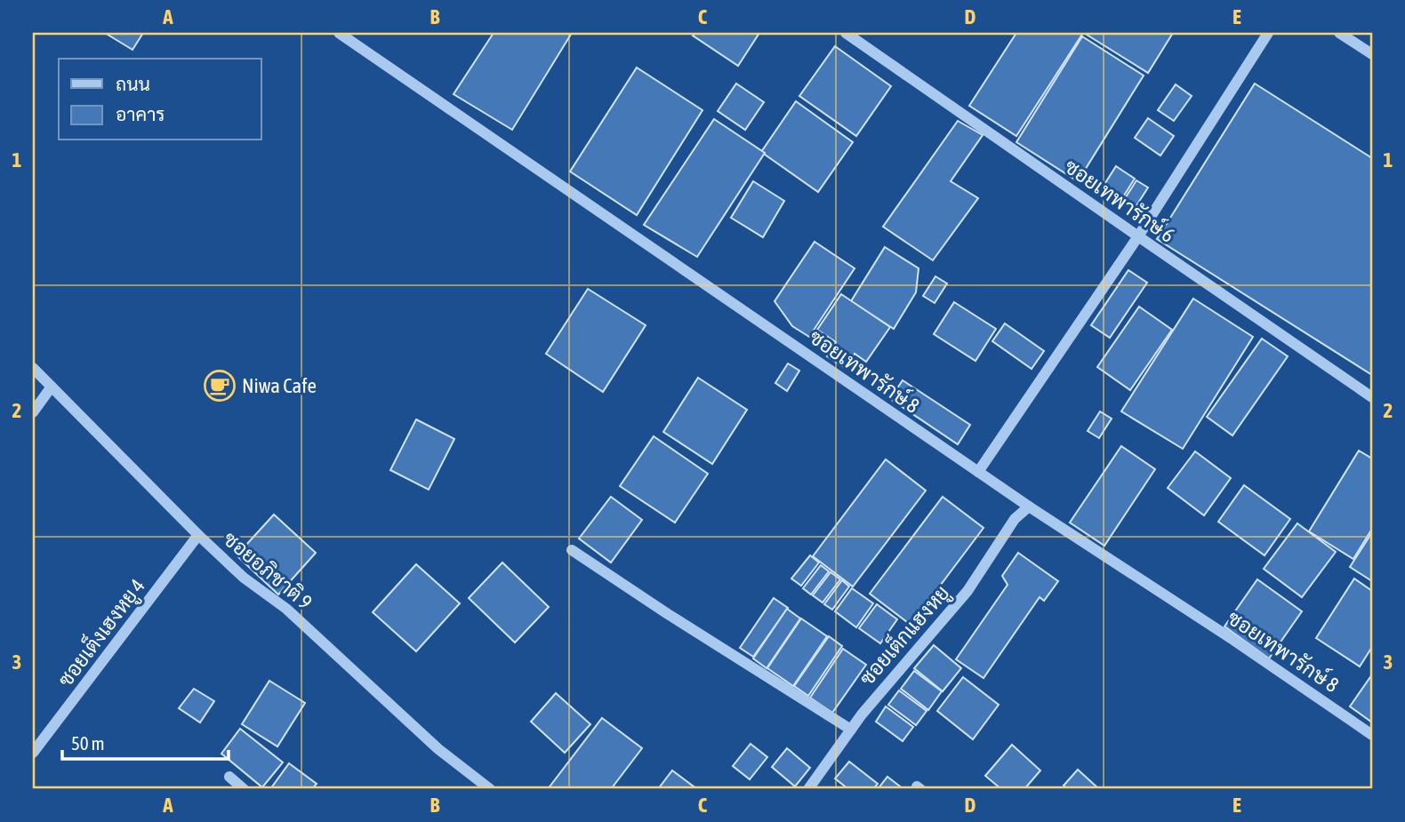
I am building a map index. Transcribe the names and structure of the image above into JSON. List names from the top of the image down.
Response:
{
  "streets": {
    "street": [
      "ซอยเทพารักษ์ 6",
      "ซอยเทพารักษ์ 8",
      "ซอยอภิชาติ 9",
      "ซอยเต็งเฮงหยู 4",
      "ซอยเต็กแฮงหยู"
    ]
  },
  "crossings": [
    ["ซอยเทพารักษ์ 8", "ซอยเต็กแฮงหยู"],
    ["ซอยอภิชาติ 9", "ซอยเต็งเฮงหยู 4"]
  ],
  "places": {
    "cafe": ["Niwa Cafe"]
  },
  "legend": ["ถนน", "อาคาร"],
  "scale_bar": "50 m",
  "grid": {
    "columns": [
      "A",
      "B",
      "C",
      "D",
      "E"
    ],
    "rows": ["1", "2", "3"]
  }
}
